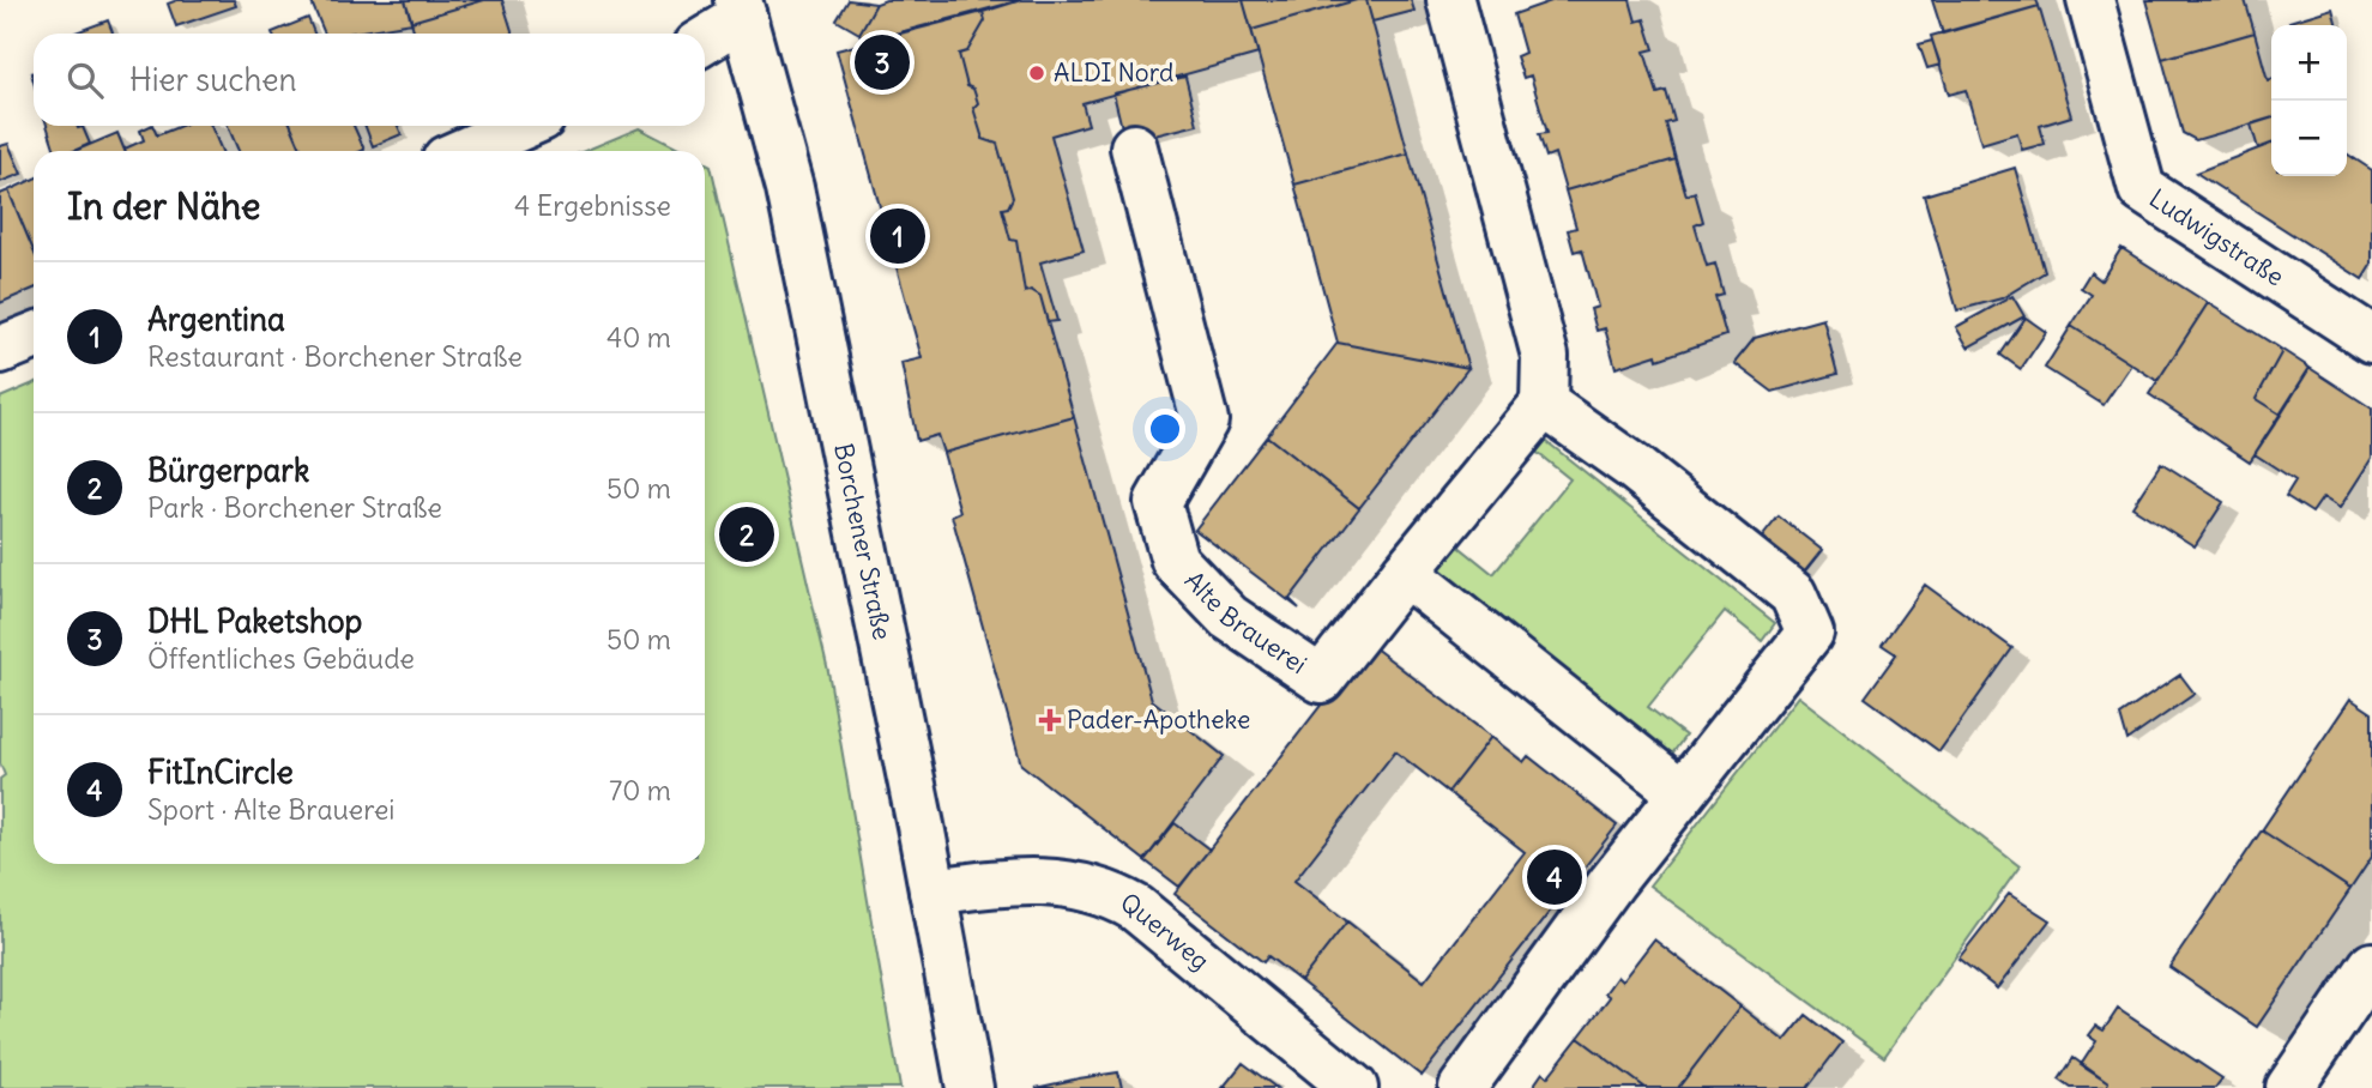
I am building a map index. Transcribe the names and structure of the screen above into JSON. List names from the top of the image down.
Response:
{
  "streets": {
    "street": [
      "Ludwigstraße",
      "Borchener Straße",
      "Alte Brauerei",
      "Querweg"
    ]
  },
  "crossings": [
    ["Borchener Straße", "Querweg"]
  ],
  "places": {
    "other": ["ALDI Nord"],
    "health": ["Pader-Apotheke"]
  },
  "page": {
    "map_buttons": ["+", "−"],
    "pins": [
      "3",
      "1",
      "2",
      "4"
    ],
    "search": "Hier suchen",
    "heading": ["In der Nähe", "4 Ergebnisse"],
    "list": [
      {
        "mark": "1",
        "name": "Argentina",
        "note": "Restaurant · Borchener Straße",
        "value": "40 m"
      },
      {
        "mark": "2",
        "name": "Bürgerpark",
        "note": "Park · Borchener Straße",
        "value": "50 m"
      },
      {
        "mark": "3",
        "name": "DHL Paketshop",
        "note": "Öffentliches Gebäude",
        "value": "50 m"
      },
      {
        "mark": "4",
        "name": "FitInCircle",
        "note": "Sport · Alte Brauerei",
        "value": "70 m"
      }
    ]
  }
}
